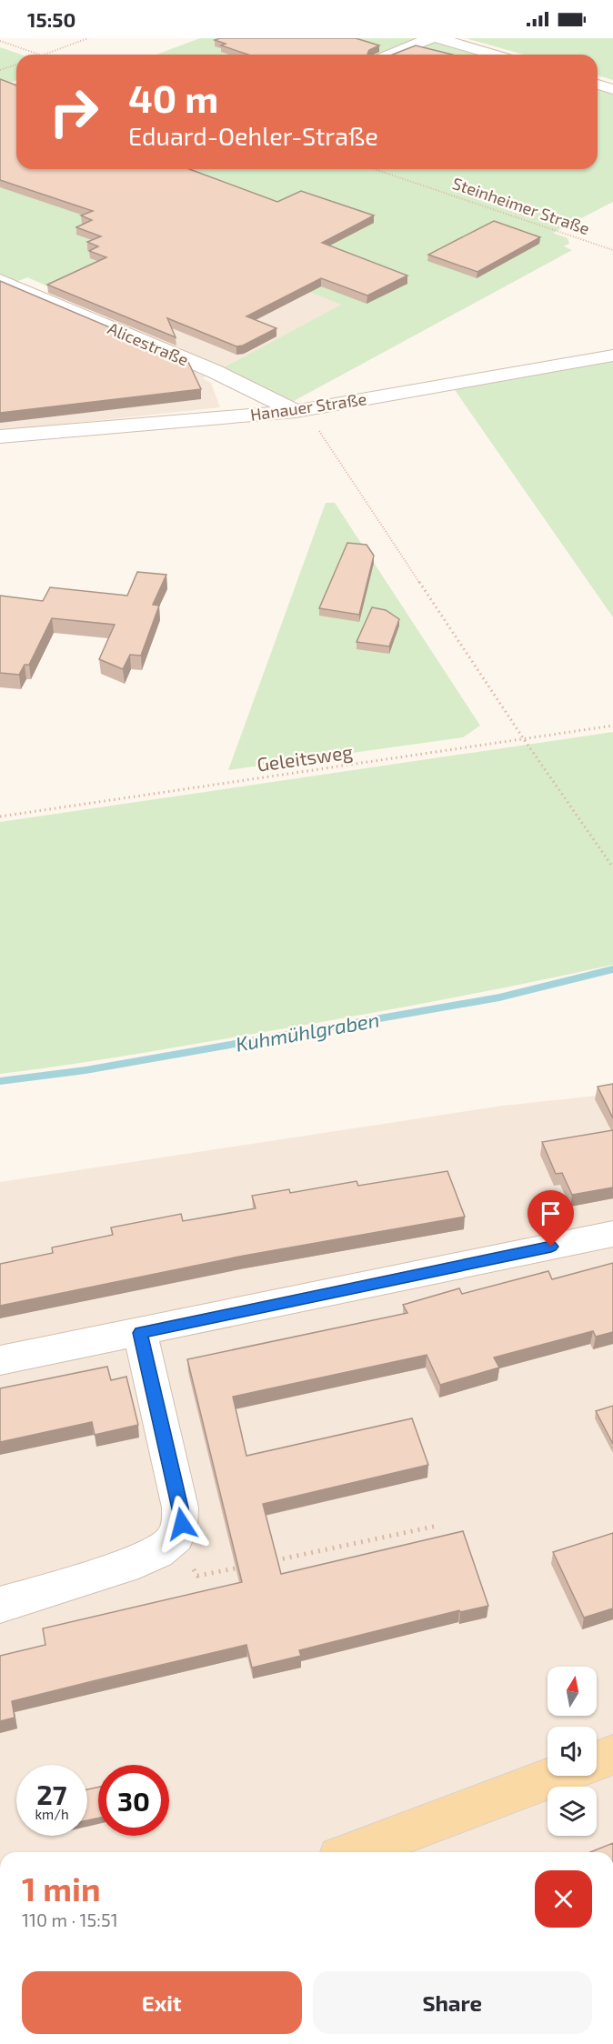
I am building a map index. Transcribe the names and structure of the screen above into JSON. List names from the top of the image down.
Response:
{
  "streets": {
    "street": ["Alicestraße", "Hanauer Straße"],
    "path": ["Steinheimer Straße", "Geleitsweg"]
  },
  "crossings": [
    ["Alicestraße", "Hanauer Straße"]
  ],
  "water": ["Kuhmühlgraben"],
  "north": "top",
  "page": {
    "status": "15:50",
    "turn": ["40 m", "Eduard-Oehler-Straße"],
    "speed": "27 km/h",
    "limit": "30",
    "heading": ["1 min", "110 m · 15:51"],
    "buttons": ["Exit", "Share"]
  }
}
